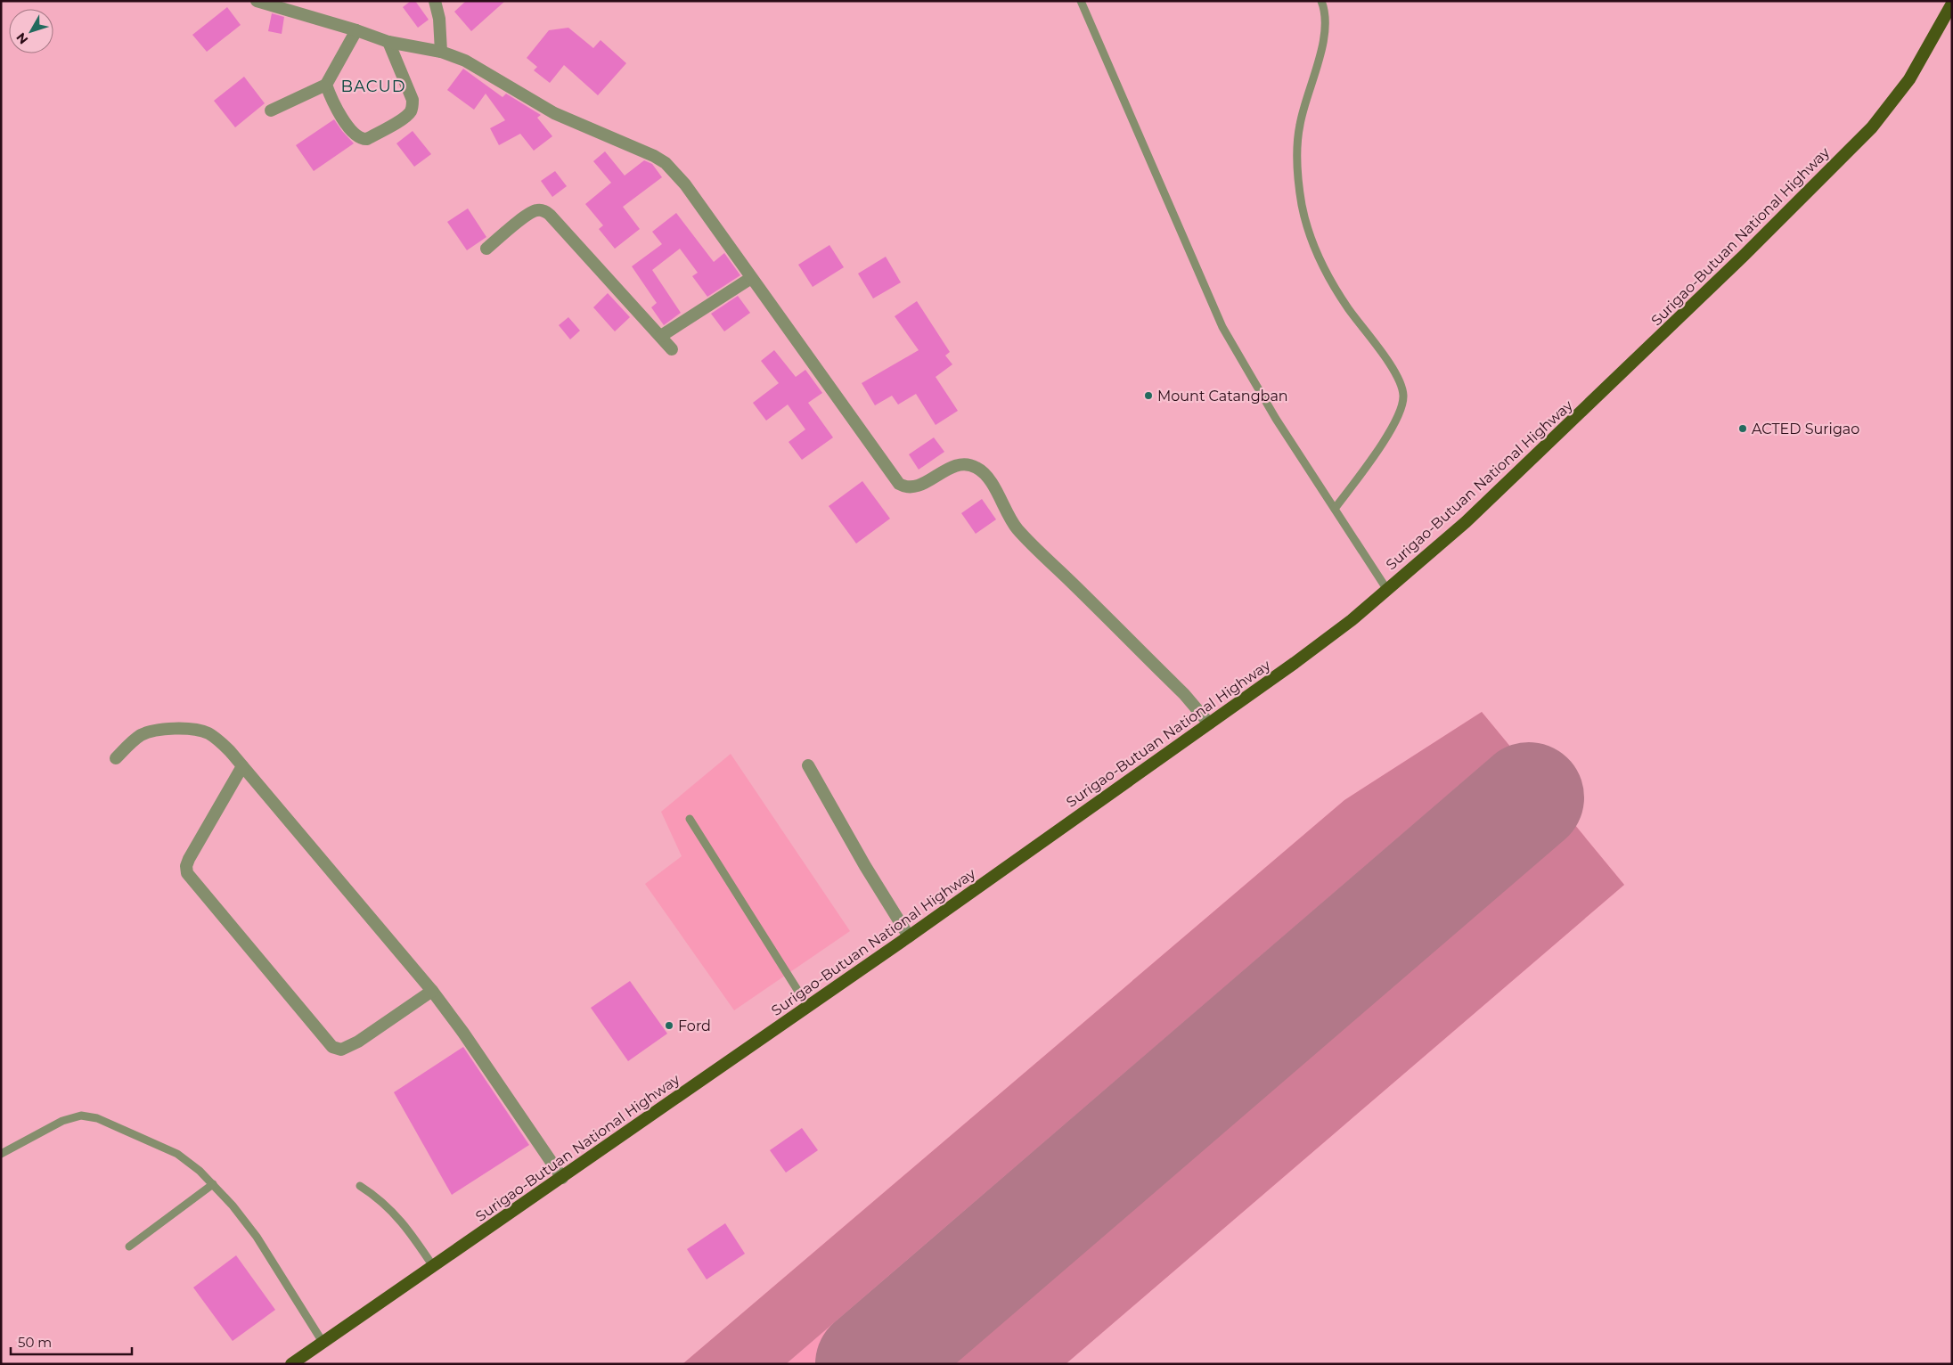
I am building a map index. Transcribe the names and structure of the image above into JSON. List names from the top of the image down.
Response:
{
  "streets": {
    "highway": ["Surigao-Butuan National Highway"]
  },
  "districts": ["BACUD"],
  "places": ["Mount Catangban", "ACTED Surigao", "Ford"],
  "scale_bar": "50 m",
  "north": "bottom left"
}
